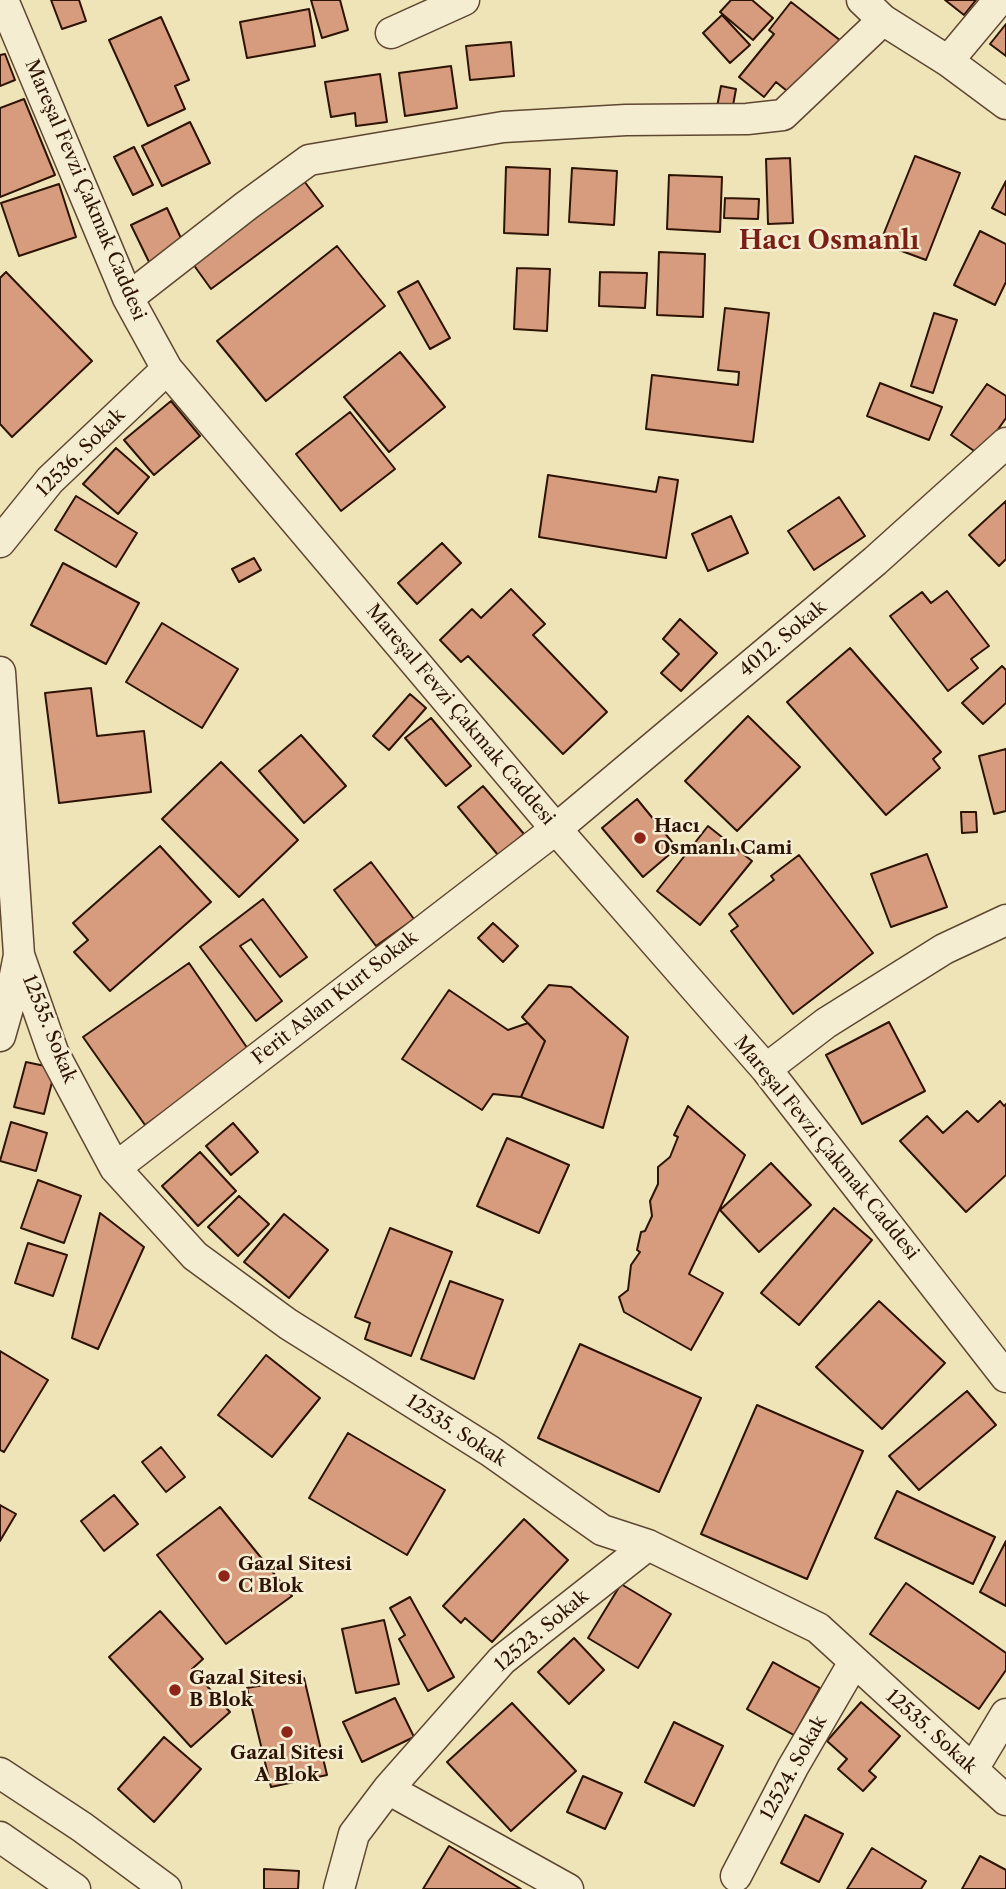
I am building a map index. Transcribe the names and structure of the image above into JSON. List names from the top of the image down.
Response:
{
  "streets": {
    "street": [
      "Mareşal Fevzi Çakmak Caddesi",
      "12536. Sokak",
      "4012. Sokak",
      "Ferit Aslan Kurt Sokak",
      "12535. Sokak",
      "12523. Sokak",
      "12524. Sokak"
    ]
  },
  "crossings": [
    ["Mareşal Fevzi Çakmak Caddesi", "12536. Sokak"],
    ["Mareşal Fevzi Çakmak Caddesi", "4012. Sokak"],
    ["Mareşal Fevzi Çakmak Caddesi", "Ferit Aslan Kurt Sokak"],
    ["4012. Sokak", "Ferit Aslan Kurt Sokak"],
    ["Ferit Aslan Kurt Sokak", "12535. Sokak"],
    ["12535. Sokak", "12523. Sokak"],
    ["12535. Sokak", "12524. Sokak"]
  ],
  "districts": ["Hacı Osmanlı"],
  "places": [
    "Hacı Osmanlı Cami",
    "Gazal Sitesi C Blok",
    "Gazal Sitesi B Blok",
    "Gazal Sitesi A Blok"
  ]
}
